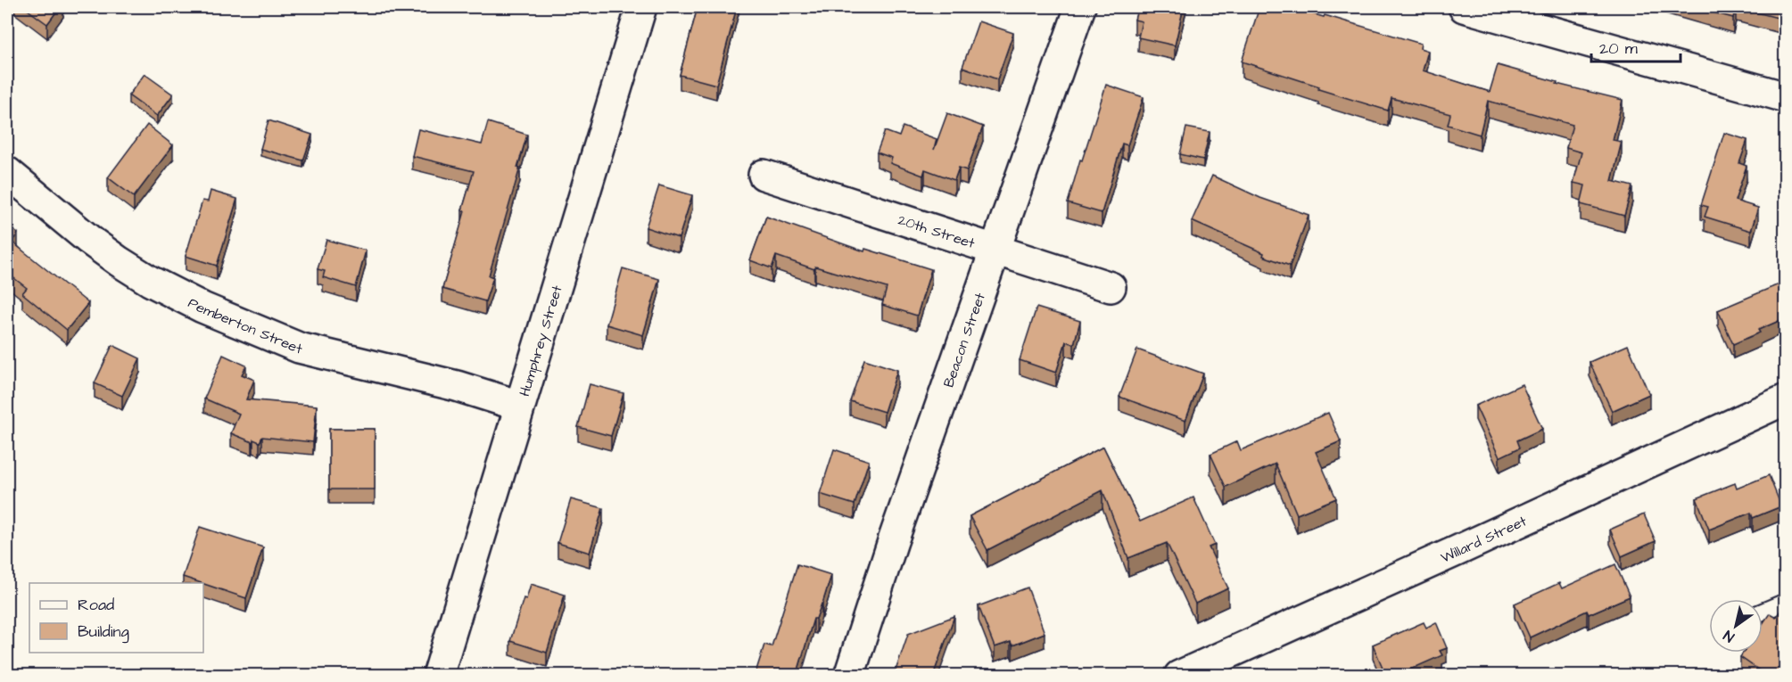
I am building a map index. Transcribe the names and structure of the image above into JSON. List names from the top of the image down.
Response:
{
  "streets": {
    "street": [
      "20th Street",
      "Pemberton Street",
      "Humphrey Street",
      "Beacon Street",
      "Willard Street"
    ]
  },
  "crossings": [
    ["20th Street", "Beacon Street"],
    ["Pemberton Street", "Humphrey Street"]
  ],
  "legend": ["Road", "Building"],
  "scale_bar": "20 m",
  "north": "bottom left"
}
